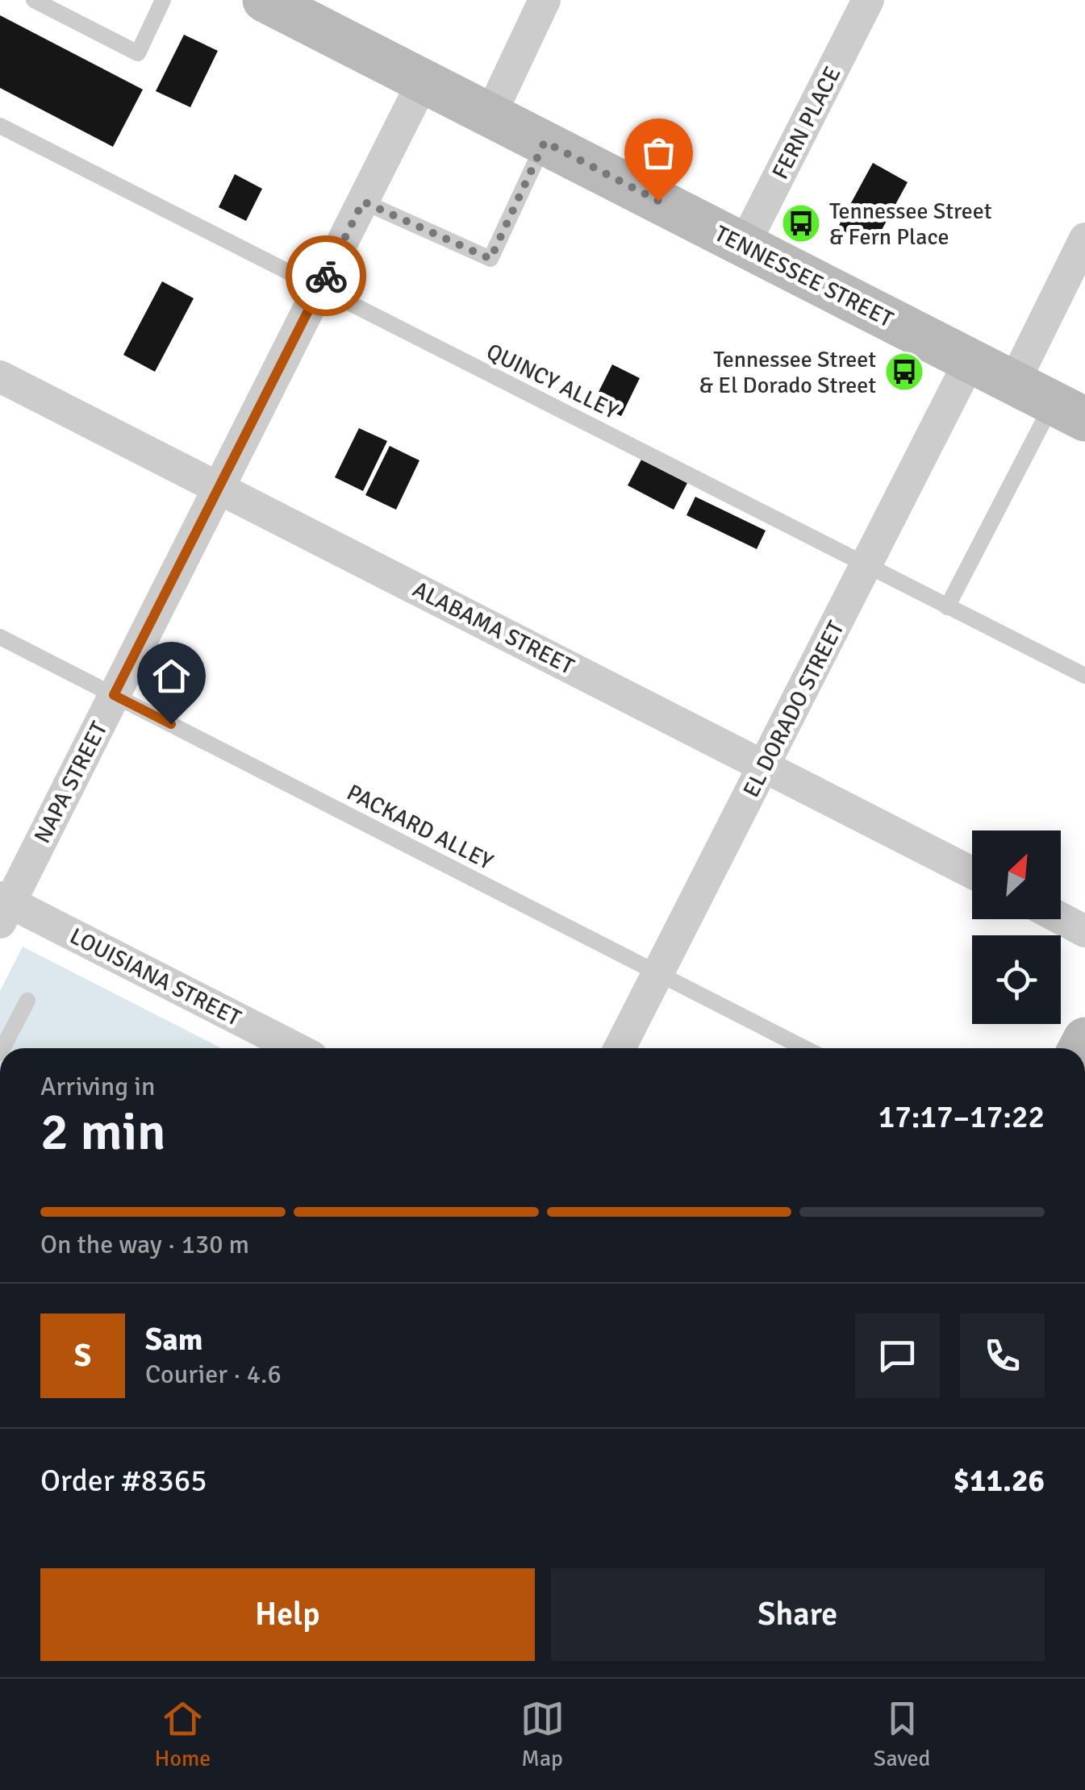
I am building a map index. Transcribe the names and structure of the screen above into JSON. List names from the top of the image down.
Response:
{
  "streets": {
    "main road": ["TENNESSEE STREET"],
    "street": [
      "FERN PLACE",
      "ALABAMA STREET",
      "EL DORADO STREET",
      "NAPA STREET",
      "LOUISIANA STREET"
    ],
    "lane": ["QUINCY ALLEY", "PACKARD ALLEY"]
  },
  "crossings": [
    ["FERN PLACE", "TENNESSEE STREET"],
    ["TENNESSEE STREET", "EL DORADO STREET"],
    ["TENNESSEE STREET", "NAPA STREET"],
    ["QUINCY ALLEY", "EL DORADO STREET"],
    ["QUINCY ALLEY", "NAPA STREET"],
    ["ALABAMA STREET", "EL DORADO STREET"],
    ["ALABAMA STREET", "NAPA STREET"],
    ["EL DORADO STREET", "PACKARD ALLEY"],
    ["NAPA STREET", "PACKARD ALLEY"],
    ["NAPA STREET", "LOUISIANA STREET"]
  ],
  "places": {
    "bus stop": ["Tennessee Street & Fern Place", "Tennessee Street & El Dorado Street"]
  },
  "north": "top right",
  "page": {
    "heading": ["2 min", "Arriving in", "17:17–17:22"],
    "panel": [
      "Sam",
      "Courier · 4.6",
      "Order #8365",
      "$11.26"
    ],
    "bar": "On the way · 130 m",
    "round": "S",
    "buttons": ["Help", "Share"],
    "tabs": ["Home", "Map", "Saved"]
  }
}
